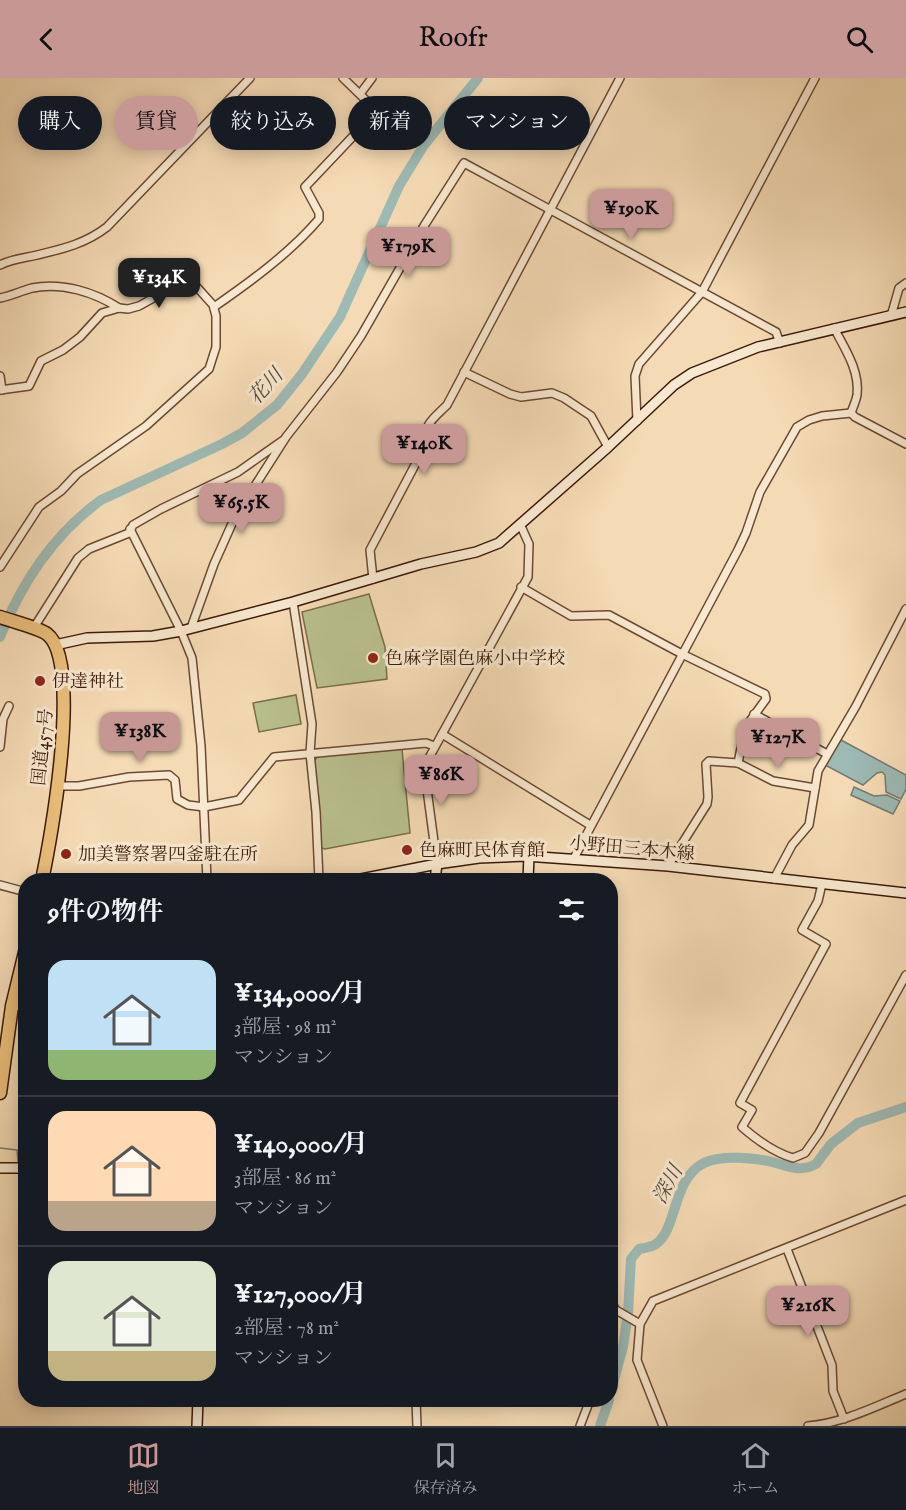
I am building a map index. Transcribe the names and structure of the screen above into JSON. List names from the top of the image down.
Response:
{
  "streets": {
    "highway": ["国道457号"],
    "street": ["小野田三本木線"]
  },
  "water": ["花川", "深川"],
  "places": [
    "色麻学園色麻小中学校",
    "伊達神社",
    "色麻町民体育館",
    "加美警察署四釜駐在所"
  ],
  "page": {
    "header": "Roofr",
    "chip": [
      "購入",
      "賃貸",
      "絞り込み",
      "新着",
      "マンション"
    ],
    "price": [
      "¥190K",
      "¥179K",
      "¥134K",
      "¥140K",
      "¥65.5K",
      "¥138K",
      "¥127K",
      "¥86K",
      "¥216K"
    ],
    "heading": "9件の物件",
    "list": [
      {
        "name": "¥134,000/月",
        "note": "3部屋 · 98 m² · マンション"
      },
      {
        "name": "¥140,000/月",
        "note": "3部屋 · 86 m² · マンション"
      },
      {
        "name": "¥127,000/月",
        "note": "2部屋 · 78 m² · マンション"
      }
    ],
    "tabs": ["地図", "保存済み", "ホーム"]
  }
}
